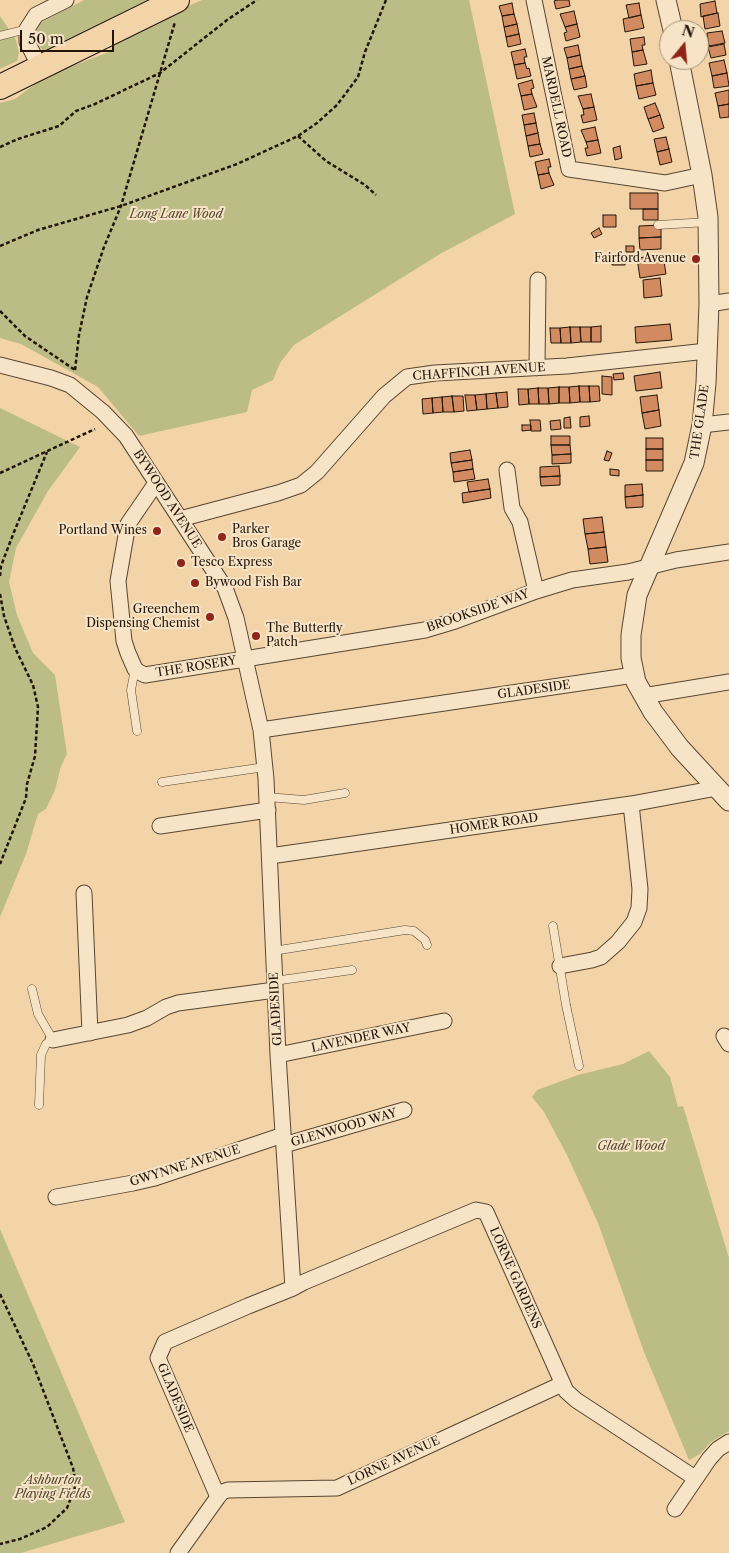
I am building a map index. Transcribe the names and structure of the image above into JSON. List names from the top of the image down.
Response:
{
  "streets": {
    "street": [
      "MARDELL ROAD",
      "CHAFFINCH AVENUE",
      "THE GLADE",
      "BYWOOD AVENUE",
      "BROOKSIDE WAY",
      "THE ROSERY",
      "GLADESIDE",
      "HOMER ROAD",
      "LAVENDER WAY",
      "GLENWOOD WAY",
      "GWYNNE AVENUE",
      "LORNE GARDENS",
      "LORNE AVENUE"
    ]
  },
  "crossings": [
    ["MARDELL ROAD", "THE GLADE"],
    ["CHAFFINCH AVENUE", "THE GLADE"],
    ["CHAFFINCH AVENUE", "BYWOOD AVENUE"],
    ["THE GLADE", "BROOKSIDE WAY"],
    ["THE GLADE", "GLADESIDE"],
    ["THE GLADE", "HOMER ROAD"],
    ["BYWOOD AVENUE", "BROOKSIDE WAY"],
    ["BYWOOD AVENUE", "THE ROSERY"],
    ["BYWOOD AVENUE", "GLADESIDE"],
    ["BROOKSIDE WAY", "THE ROSERY"],
    ["GLADESIDE", "HOMER ROAD"],
    ["GLADESIDE", "LAVENDER WAY"],
    ["GLADESIDE", "GLENWOOD WAY"],
    ["GLADESIDE", "GWYNNE AVENUE"],
    ["GLADESIDE", "LORNE GARDENS"],
    ["GLADESIDE", "LORNE AVENUE"],
    ["GLENWOOD WAY", "GWYNNE AVENUE"],
    ["LORNE GARDENS", "LORNE AVENUE"]
  ],
  "parks": ["Long Lane Wood", "Glade Wood", "Ashburton Playing Fields"],
  "places": [
    "Fairford Avenue",
    "Portland Wines",
    "Parker Bros Garage",
    "Tesco Express",
    "Bywood Fish Bar",
    "Greenchem Dispensing Chemist",
    "The Butterfly Patch"
  ],
  "scale_bar": "50 m",
  "north": "top"
}
